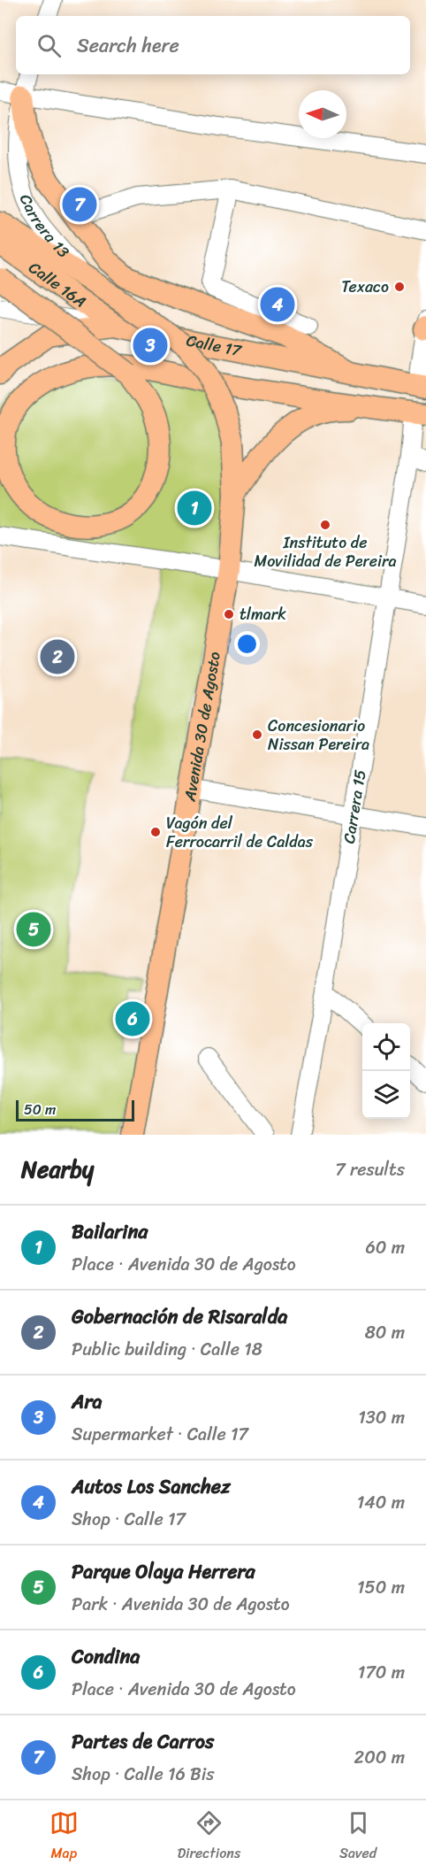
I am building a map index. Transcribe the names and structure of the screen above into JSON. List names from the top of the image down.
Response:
{
  "streets": {
    "main road": ["Calle 16A", "Calle 17", "Avenida 30 de Agosto"],
    "street": ["Carrera 13", "Carrera 15"]
  },
  "crossings": [
    ["Carrera 13", "Avenida 30 de Agosto"],
    ["Calle 16A", "Calle 17"]
  ],
  "places": [
    "Texaco",
    "Instituto de Movilidad de Pereira",
    "tlmark",
    "Concesionario Nissan Pereira",
    "Vagón del Ferrocarril de Caldas"
  ],
  "scale_bar": "50 m",
  "north": "left",
  "page": {
    "search": "Search here",
    "pins": [
      "7",
      "4",
      "3",
      "1",
      "2",
      "5",
      "6"
    ],
    "scale": "50 m",
    "heading": ["Nearby", "7 results"],
    "list": [
      {
        "mark": "1",
        "name": "Bailarina",
        "note": "Place · Avenida 30 de Agosto",
        "value": "60 m"
      },
      {
        "mark": "2",
        "name": "Gobernación de Risaralda",
        "note": "Public building · Calle 18",
        "value": "80 m"
      },
      {
        "mark": "3",
        "name": "Ara",
        "note": "Supermarket · Calle 17",
        "value": "130 m"
      },
      {
        "mark": "4",
        "name": "Autos Los Sanchez",
        "note": "Shop · Calle 17",
        "value": "140 m"
      },
      {
        "mark": "5",
        "name": "Parque Olaya Herrera",
        "note": "Park · Avenida 30 de Agosto",
        "value": "150 m"
      },
      {
        "mark": "6",
        "name": "Condina",
        "note": "Place · Avenida 30 de Agosto",
        "value": "170 m"
      },
      {
        "mark": "7",
        "name": "Partes de Carros",
        "note": "Shop · Calle 16 Bis",
        "value": "200 m"
      }
    ],
    "nav": ["Map", "Directions", "Saved"]
  }
}
